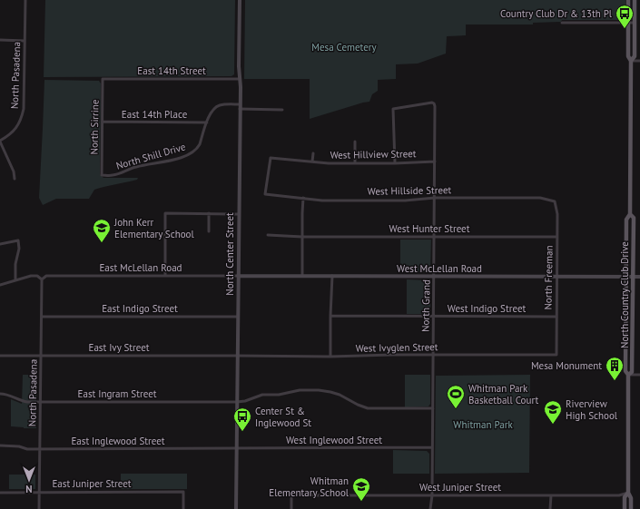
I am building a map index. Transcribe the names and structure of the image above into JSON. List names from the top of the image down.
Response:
{
  "streets": {
    "main road": ["North Country Club Drive"],
    "street": [
      "East 14th Street",
      "North Pasadena",
      "East 14th Place",
      "North Sirrine",
      "West Hillview Street",
      "North Shill Drive",
      "West Hillside Street",
      "West Hunter Street",
      "North Center Street",
      "East McLellan Road",
      "West McLellan Road",
      "North Freeman",
      "North Grand",
      "East Indigo Street",
      "West Indigo Street",
      "East Ivy Street",
      "West Ivyglen Street",
      "East Ingram Street",
      "West Inglewood Street",
      "East Inglewood Street",
      "East Juniper Street",
      "West Juniper Street"
    ]
  },
  "crossings": [
    ["East 14th Street", "North Sirrine"],
    ["East 14th Street", "North Center Street"],
    ["North Pasadena", "East McLellan Road"],
    ["North Pasadena", "East Indigo Street"],
    ["North Pasadena", "East Ivy Street"],
    ["North Pasadena", "East Ingram Street"],
    ["North Pasadena", "East Inglewood Street"],
    ["North Pasadena", "East Juniper Street"],
    ["East 14th Place", "North Sirrine"],
    ["East 14th Place", "North Shill Drive"],
    ["North Sirrine", "North Shill Drive"],
    ["West Hillview Street", "West Hillside Street"],
    ["West Hillview Street", "North Grand"],
    ["North Shill Drive", "North Center Street"],
    ["West Hillside Street", "North Freeman"],
    ["West Hillside Street", "North Grand"],
    ["West Hunter Street", "North Freeman"],
    ["West Hunter Street", "North Grand"],
    ["North Center Street", "East McLellan Road"],
    ["North Center Street", "West McLellan Road"],
    ["North Center Street", "East Indigo Street"],
    ["North Center Street", "East Ivy Street"],
    ["North Center Street", "West Ivyglen Street"],
    ["North Center Street", "East Ingram Street"],
    ["North Center Street", "West Inglewood Street"],
    ["North Center Street", "East Inglewood Street"],
    ["East McLellan Road", "West McLellan Road"],
    ["West McLellan Road", "North Freeman"],
    ["West McLellan Road", "North Country Club Drive"],
    ["West McLellan Road", "North Grand"],
    ["North Freeman", "West Indigo Street"],
    ["North Freeman", "West Ivyglen Street"],
    ["North Country Club Drive", "West Juniper Street"],
    ["North Grand", "West Indigo Street"],
    ["North Grand", "West Ivyglen Street"],
    ["North Grand", "East Ingram Street"],
    ["North Grand", "West Inglewood Street"],
    ["North Grand", "West Juniper Street"],
    ["East Ivy Street", "West Ivyglen Street"],
    ["West Inglewood Street", "East Inglewood Street"]
  ],
  "parks": ["Mesa Cemetery", "Whitman Park"],
  "places": {
    "bus stop": ["Country Club Dr & 13th Pl", "Center St & Inglewood St"],
    "school or university": ["John Kerr Elementary School", "Riverview High School", "Whitman Elementary School"],
    "building": ["Mesa Monument"],
    "sports": ["Whitman Park Basketball Court"]
  },
  "north": "bottom"
}
